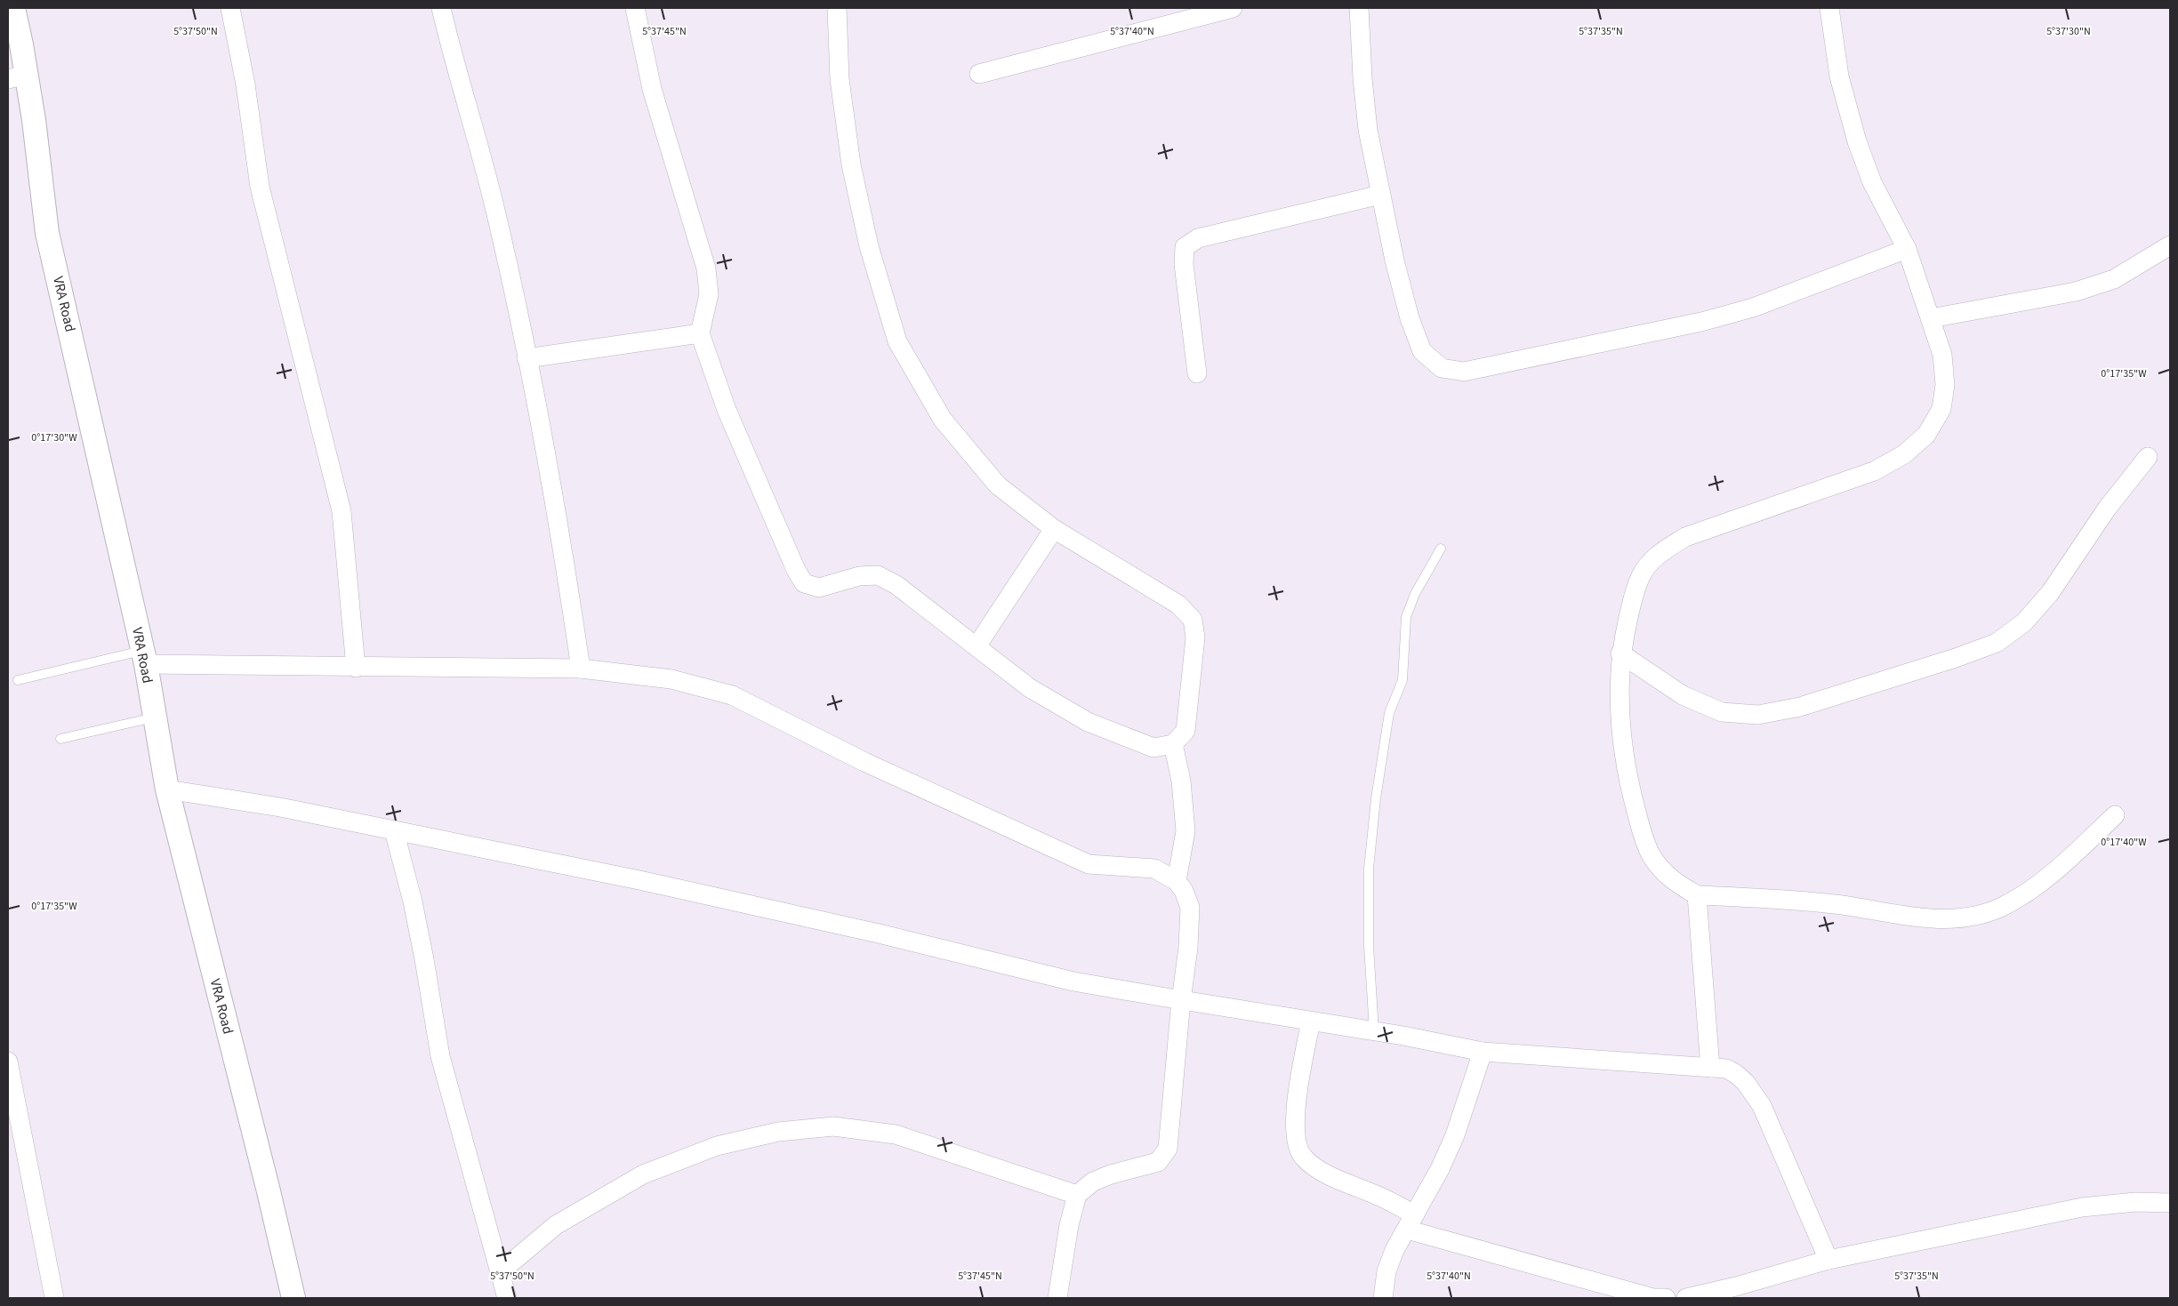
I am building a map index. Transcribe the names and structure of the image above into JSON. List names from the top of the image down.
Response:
{
  "streets": {
    "street": ["VRA Road"]
  },
  "coordinates": [
    "5°37'50\"N",
    "5°37'45\"N",
    "5°37'40\"N",
    "5°37'35\"N",
    "5°37'30\"N",
    "0°17'35\"W",
    "0°17'30\"W",
    "0°17'40\"W"
  ]
}
